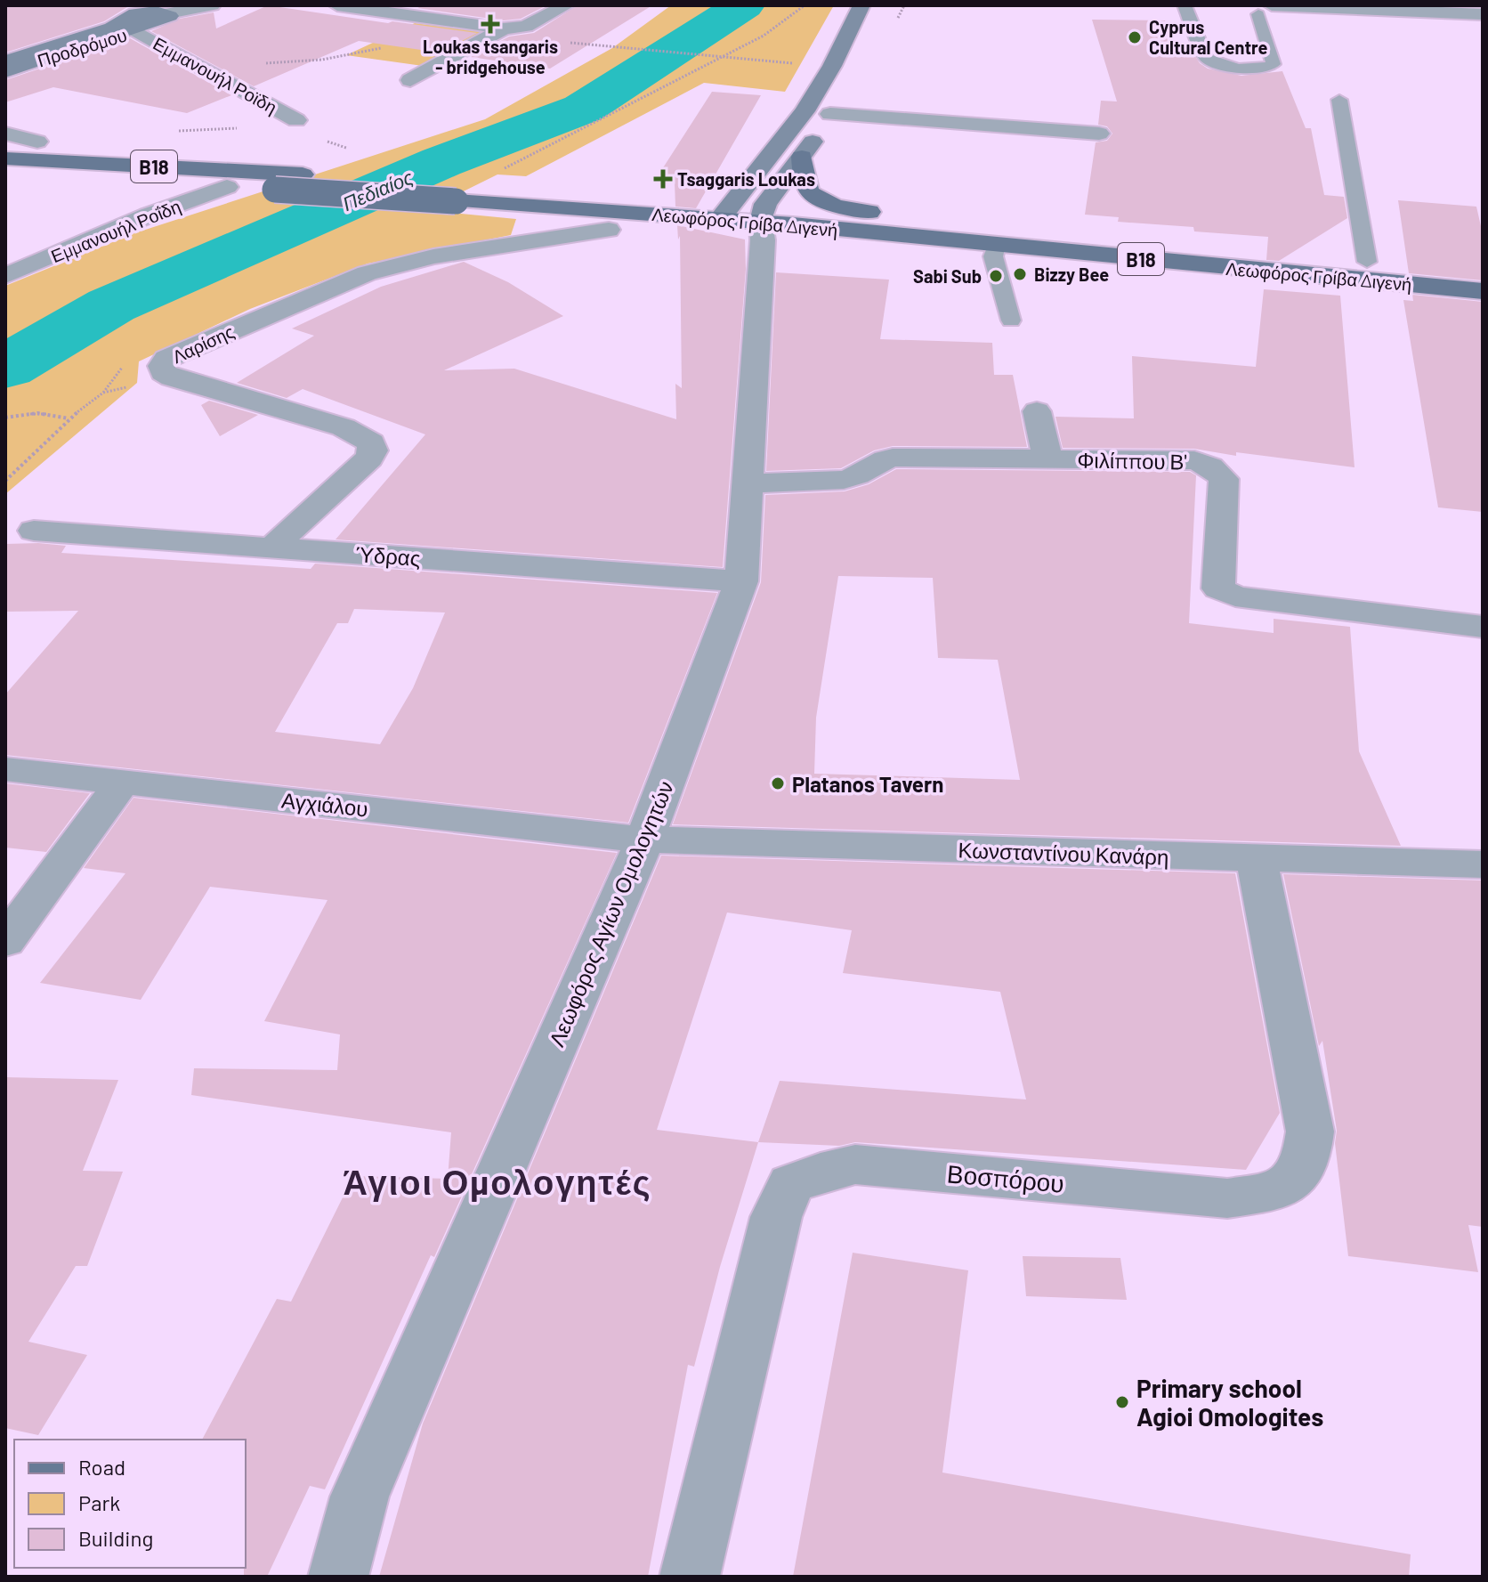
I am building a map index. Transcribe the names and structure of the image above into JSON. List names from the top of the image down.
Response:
{
  "streets": {
    "main road": ["Προδρόμου", "B18", "Λεωφόρος Γρίβα Διγενή"],
    "street": [
      "Εμμανουήλ Ροϊδη",
      "Εμμανουήλ Ροΐδη",
      "Λαρίσης",
      "Φιλίππου Β'",
      "Ύδρας",
      "Αγχιάλου",
      "Κωνσταντίνου Κανάρη",
      "Λεωφόρος Αγίων Ομολογητών",
      "Βοσπόρου"
    ]
  },
  "crossings": [
    ["Προδρόμου", "Εμμανουήλ Ροϊδη"],
    ["Λεωφόρος Γρίβα Διγενή", "Εμμανουήλ Ροΐδη"],
    ["Λεωφόρος Γρίβα Διγενή", "Λεωφόρος Αγίων Ομολογητών"],
    ["Λαρίσης", "Ύδρας"],
    ["Φιλίππου Β'", "Λεωφόρος Αγίων Ομολογητών"],
    ["Ύδρας", "Λεωφόρος Αγίων Ομολογητών"],
    ["Αγχιάλου", "Κωνσταντίνου Κανάρη"],
    ["Αγχιάλου", "Λεωφόρος Αγίων Ομολογητών"],
    ["Κωνσταντίνου Κανάρη", "Λεωφόρος Αγίων Ομολογητών"],
    ["Κωνσταντίνου Κανάρη", "Βοσπόρου"]
  ],
  "districts": ["Άγιοι Ομολογητές"],
  "water": ["Πεδιαίος"],
  "places": {
    "health": ["Loukas tsangaris - bridgehouse", "Tsaggaris Loukas"],
    "other": [
      "Cyprus Cultural Centre",
      "Bizzy Bee",
      "Sabi Sub",
      "Platanos Tavern",
      "Primary school Agioi Omologites"
    ]
  },
  "legend": ["Road", "Park", "Building"]
}
